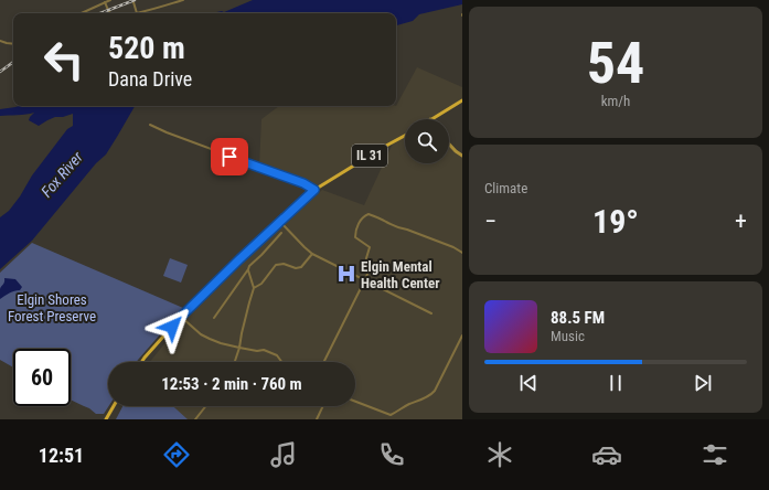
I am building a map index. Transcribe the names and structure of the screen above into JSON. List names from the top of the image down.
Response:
{
  "streets": {
    "main road": ["IL 31"]
  },
  "water": ["Fox River"],
  "parks": ["Elgin Shores Forest Preserve"],
  "places": {
    "hospital": ["Elgin Mental Health Center"]
  },
  "page": {
    "tile": [
      ["54", "km/h"],
      "Climate"
    ],
    "turn": ["520 m", "Dana Drive"],
    "heat": ["−", "19°", "+"],
    "song": ["88.5 FM", "Music"],
    "limit": "60",
    "trip": "12:53 · 2 min · 760 m",
    "tabs": "12:51"
  }
}
